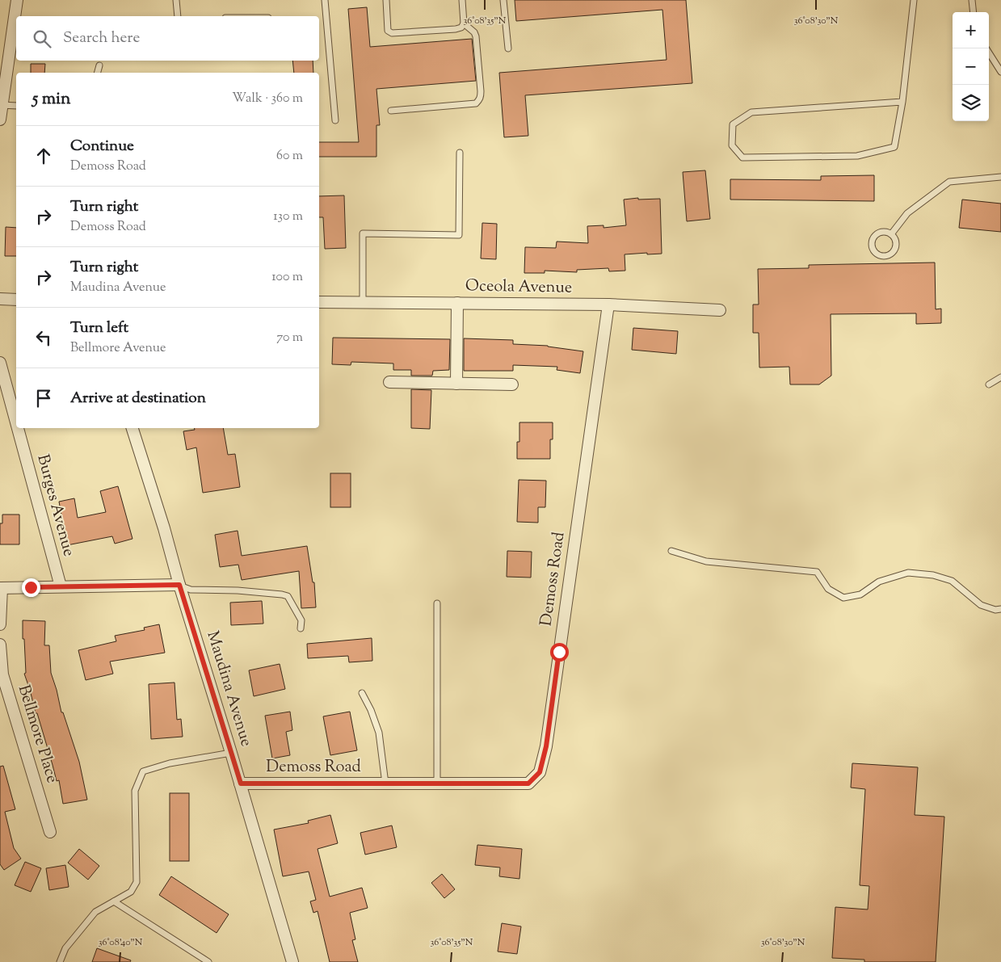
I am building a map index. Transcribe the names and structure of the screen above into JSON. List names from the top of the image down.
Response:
{
  "streets": {
    "street": [
      "Oceola Avenue",
      "Burges Avenue",
      "Demoss Road",
      "Maudina Avenue",
      "Bellmore Place"
    ]
  },
  "crossings": [
    ["Oceola Avenue", "Demoss Road"],
    ["Demoss Road", "Maudina Avenue"]
  ],
  "page": {
    "map_buttons": ["+", "−"],
    "search": "Search here",
    "heading": ["5 min", "Walk · 360 m"],
    "list": [
      ["Continue", "Demoss Road", "60 m"],
      ["Turn right", "Demoss Road", "130 m"],
      ["Turn right", "Maudina Avenue", "100 m"],
      ["Turn left", "Bellmore Avenue", "70 m"],
      "Arrive at destination"
    ]
  },
  "coordinates": ["36°08'35\"N", "36°08'30\"N", "36°08'40\"N"]
}
